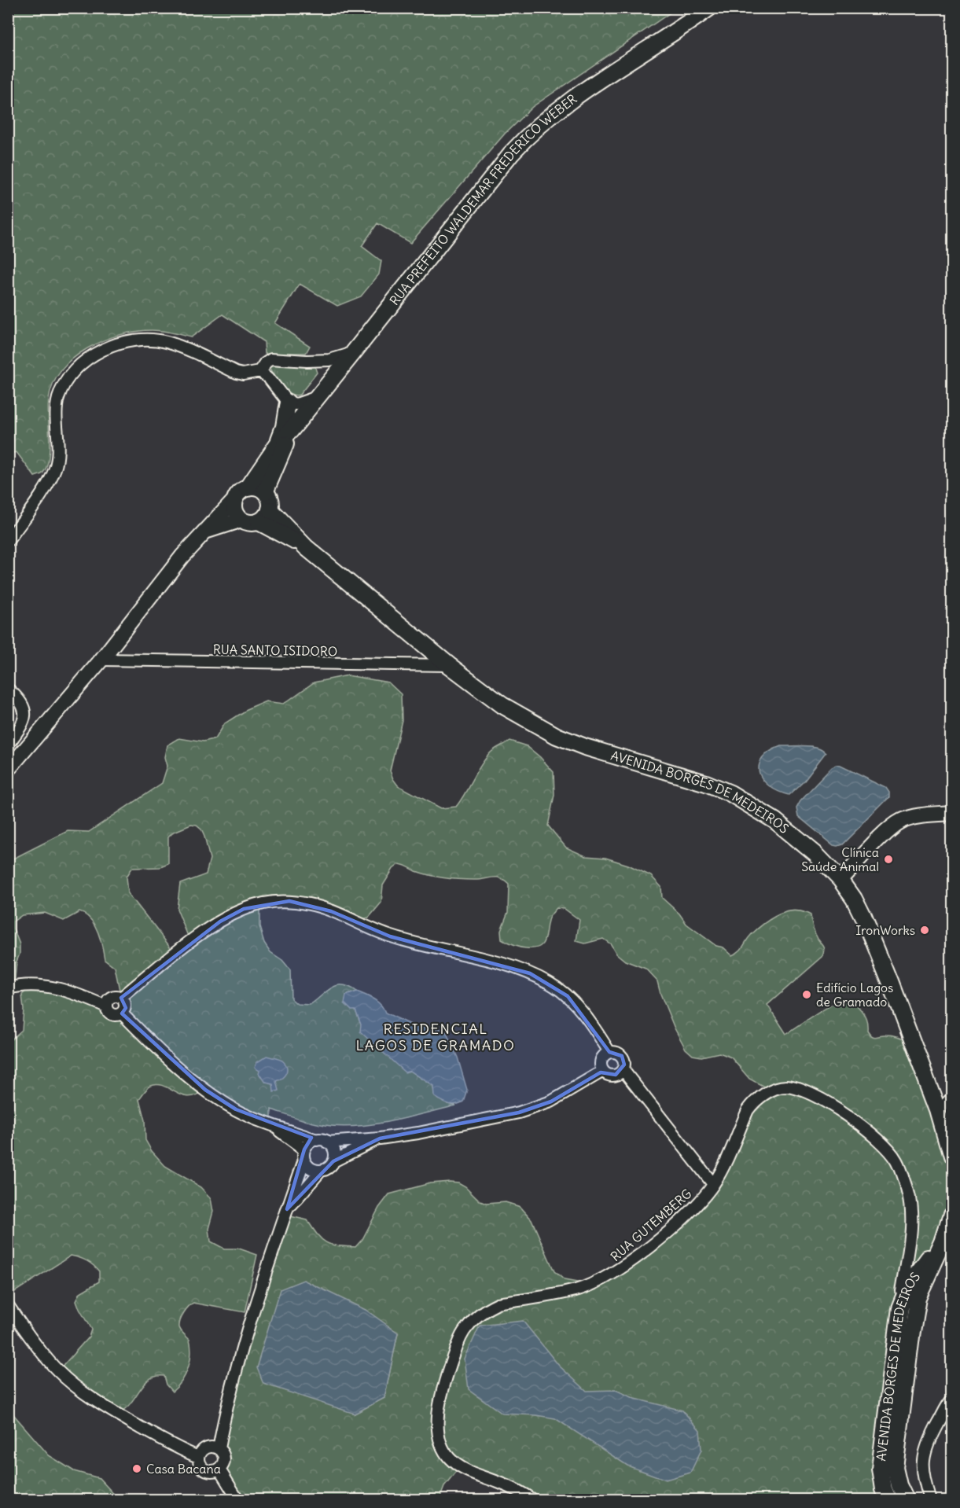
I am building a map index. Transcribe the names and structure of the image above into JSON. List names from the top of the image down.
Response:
{
  "streets": {
    "main road": ["RUA PREFEITO WALDEMAR FREDERICO WEBER", "AVENIDA BORGES DE MEDEIROS"],
    "street": ["RUA SANTO ISIDORO", "RUA GUTEMBERG"]
  },
  "crossings": [
    ["RUA PREFEITO WALDEMAR FREDERICO WEBER", "AVENIDA BORGES DE MEDEIROS"],
    ["RUA SANTO ISIDORO", "AVENIDA BORGES DE MEDEIROS"],
    ["AVENIDA BORGES DE MEDEIROS", "RUA GUTEMBERG"]
  ],
  "districts": ["RESIDENCIAL LAGOS DE GRAMADO"],
  "places": [
    "Clínica Saúde Animal",
    "IronWorks",
    "Edifício Lagos de Gramado",
    "Casa Bacana"
  ]
}
